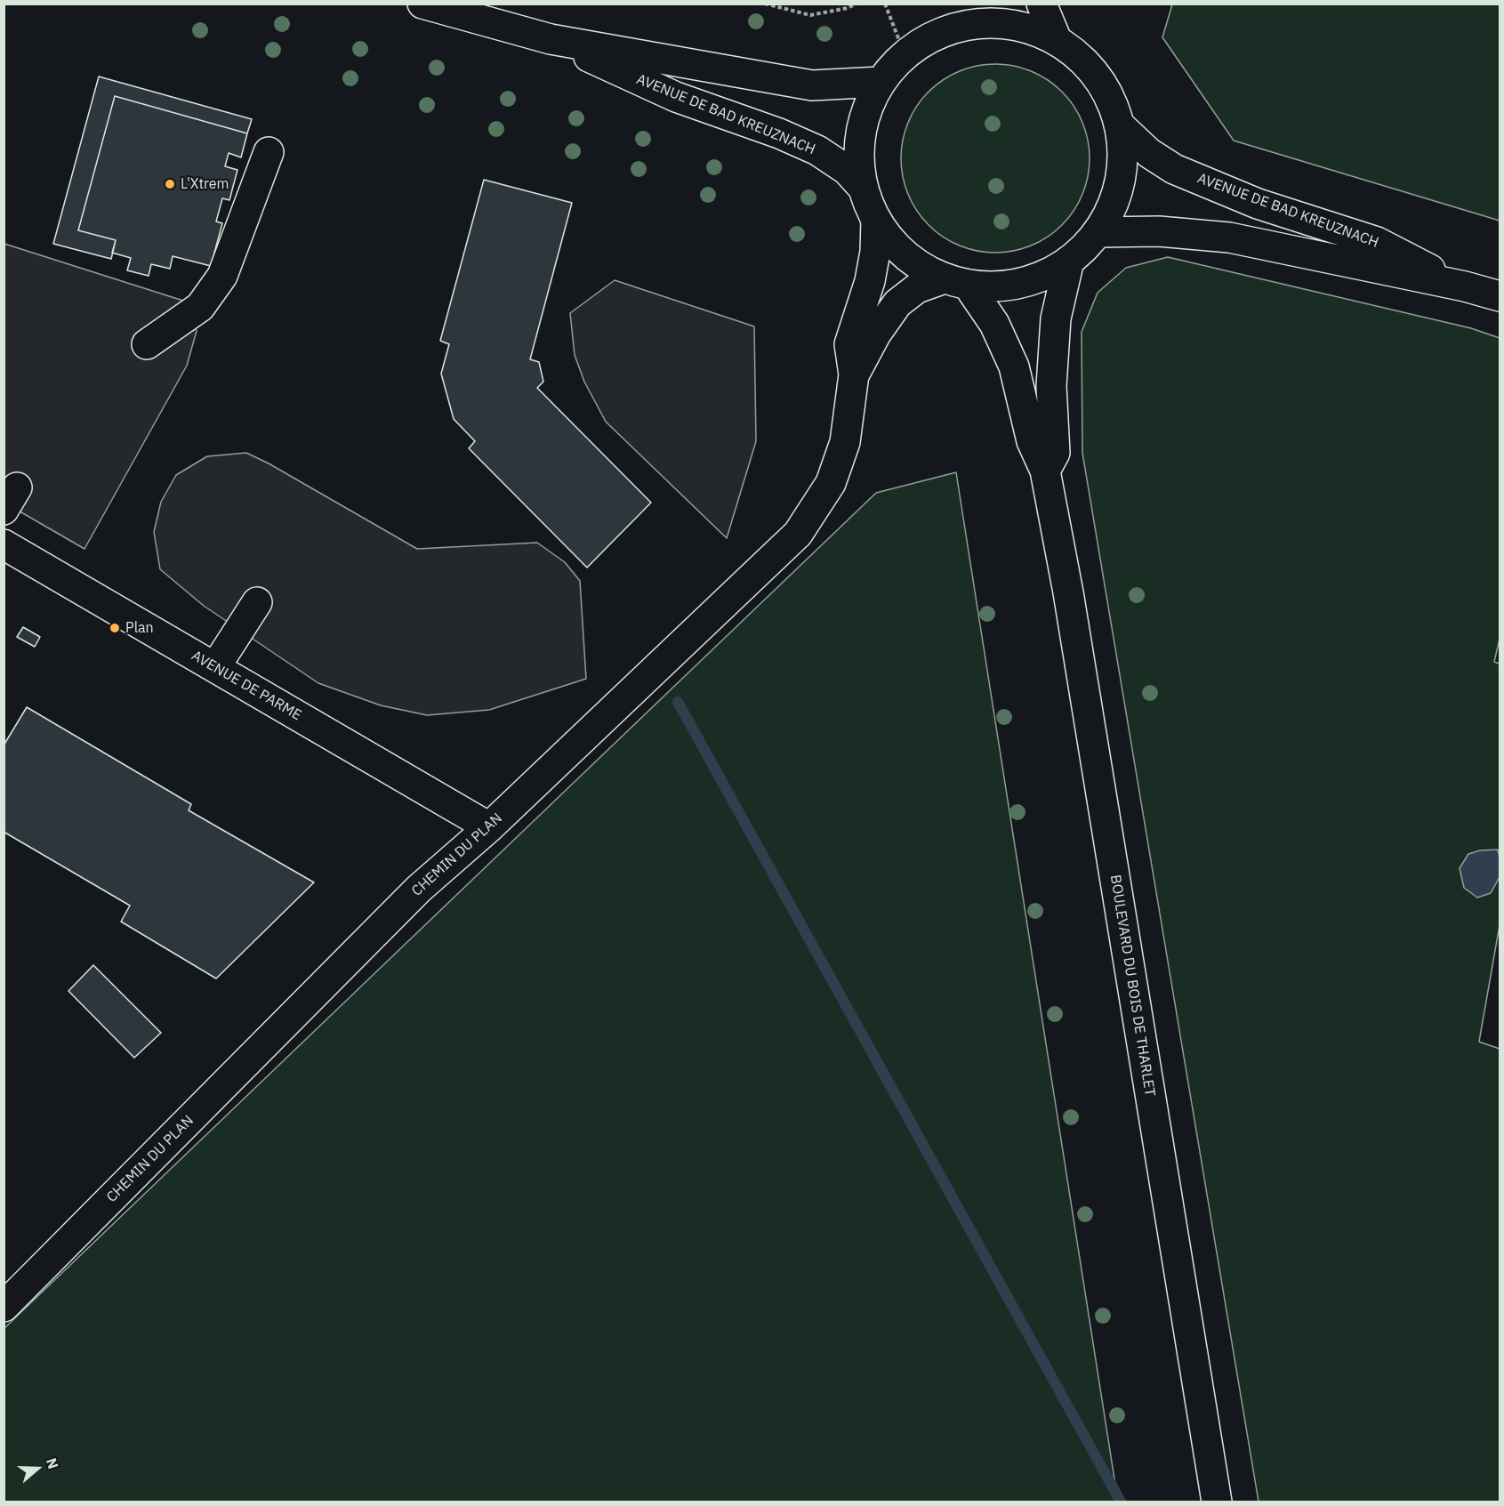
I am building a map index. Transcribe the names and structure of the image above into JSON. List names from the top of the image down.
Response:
{
  "streets": {
    "main road": [
      "AVENUE DE BAD KREUZNACH",
      "AVENUE DE PARME",
      "CHEMIN DU PLAN",
      "BOULEVARD DU BOIS DE THARLET"
    ]
  },
  "crossings": [
    ["AVENUE DE PARME", "CHEMIN DU PLAN"],
    ["CHEMIN DU PLAN", "BOULEVARD DU BOIS DE THARLET"]
  ],
  "places": ["L'Xtrem", "Plan"],
  "north": "right"
}
